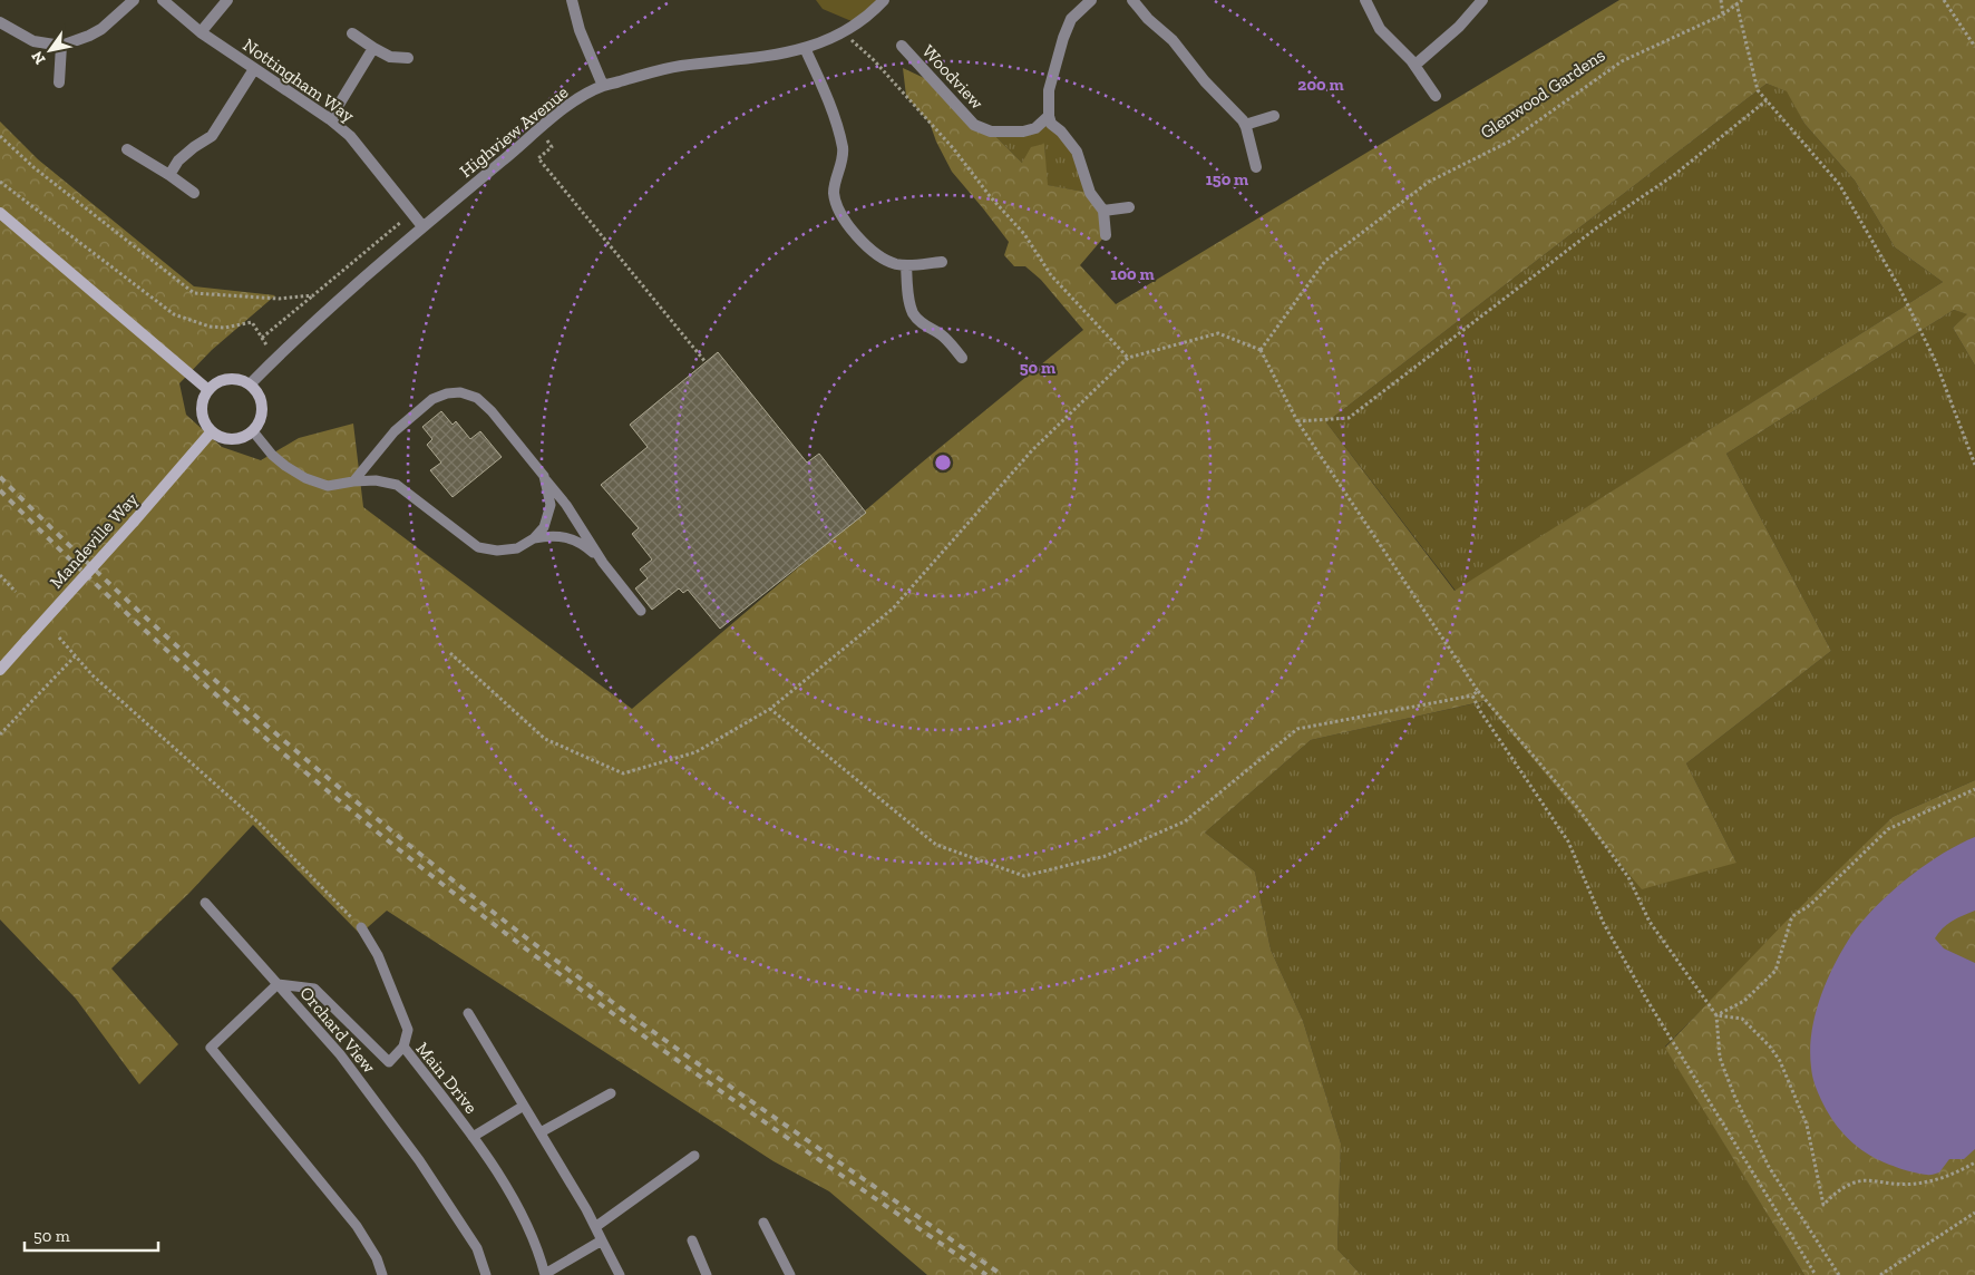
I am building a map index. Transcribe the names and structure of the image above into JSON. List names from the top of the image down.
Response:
{
  "streets": {
    "main road": ["Mandeville Way"],
    "street": ["Woodview", "Nottingham Way", "Highview Avenue"],
    "lane": ["Orchard View", "Main Drive"],
    "path": ["Glenwood Gardens"]
  },
  "crossings": [
    ["Nottingham Way", "Highview Avenue"],
    ["Highview Avenue", "Mandeville Way"],
    ["Orchard View", "Main Drive"]
  ],
  "scale_bar": "50 m",
  "north": "bottom left",
  "rings": [
    "200 m",
    "150 m",
    "100 m",
    "50 m"
  ]
}
